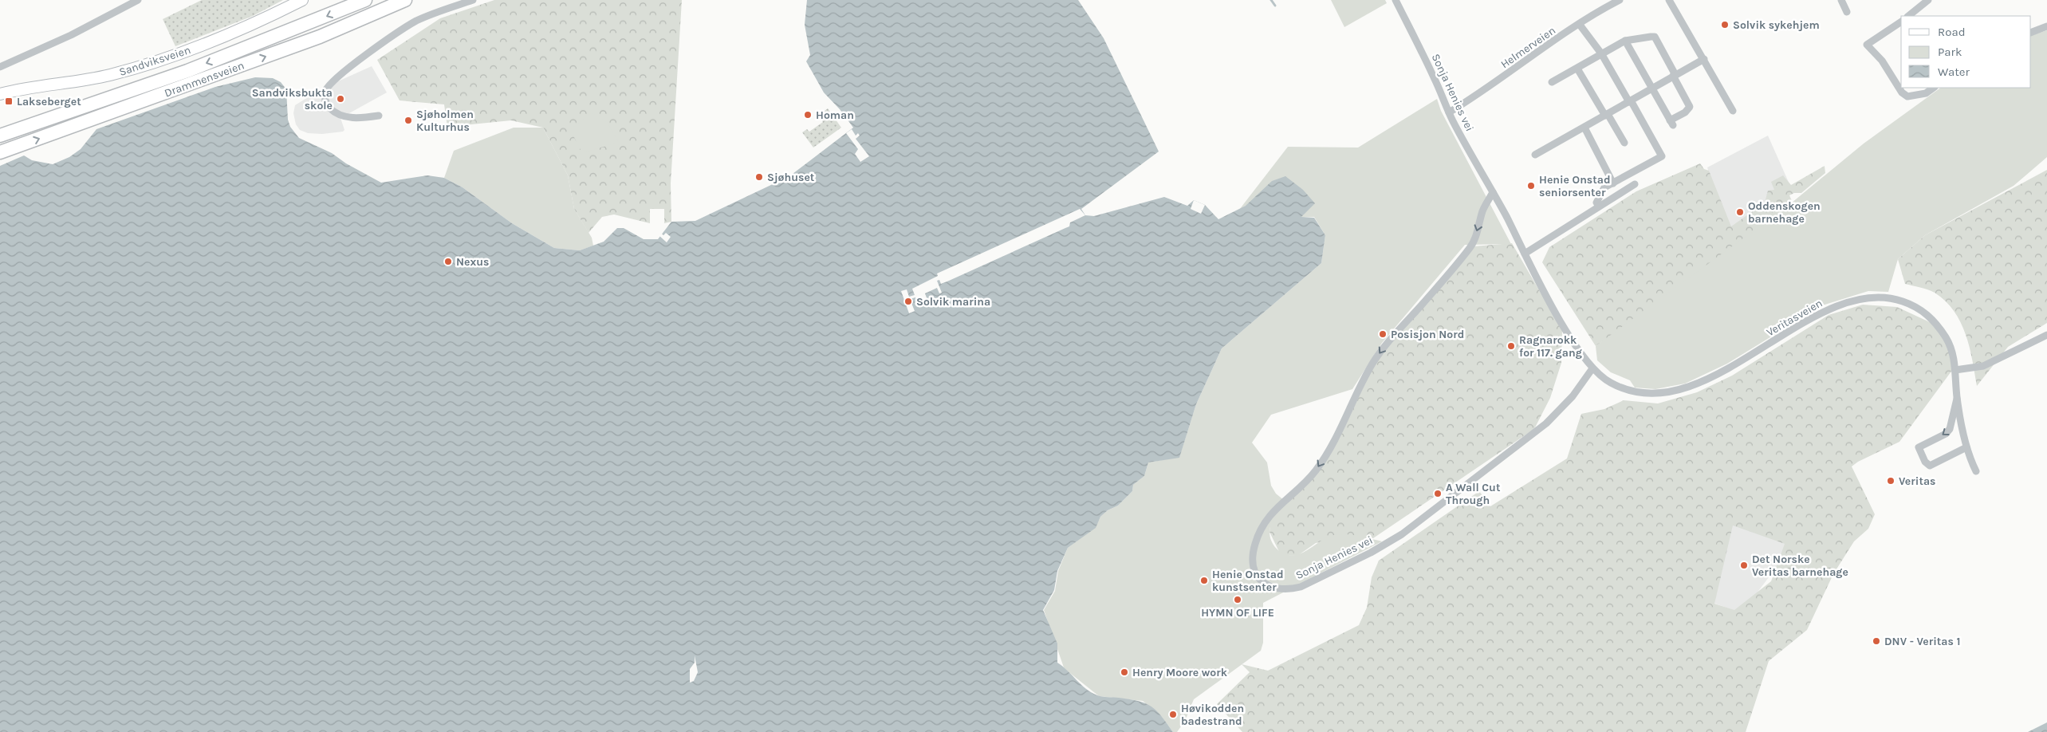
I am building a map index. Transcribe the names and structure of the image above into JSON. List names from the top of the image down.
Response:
{
  "streets": {
    "highway": ["Drammensveien"],
    "main road": ["Sandviksveien"],
    "street": ["Helmerveien", "Sonja Henies vei", "Veritasveien"]
  },
  "crossings": [
    ["Helmerveien", "Sonja Henies vei"],
    ["Sonja Henies vei", "Veritasveien"]
  ],
  "places": {
    "other": [
      "Solvik sykehjem",
      "Sandviksbukta skole",
      "Homan",
      "Sjøholmen Kulturhus",
      "Sjøhuset",
      "Henie Onstad seniorsenter",
      "Oddenskogen barnehage",
      "Nexus",
      "Solvik marina",
      "Posisjon Nord",
      "Ragnarokk for 117. gang",
      "Veritas",
      "A Wall Cut Through",
      "Det Norske Veritas barnehage",
      "Henie Onstad kunstsenter",
      "HYMN OF LIFE",
      "DNV - Veritas 1",
      "Henry Moore work",
      "Høvikodden badestrand"
    ],
    "transit": ["Lakseberget"]
  },
  "legend": ["Road", "Park", "Water"]
}
